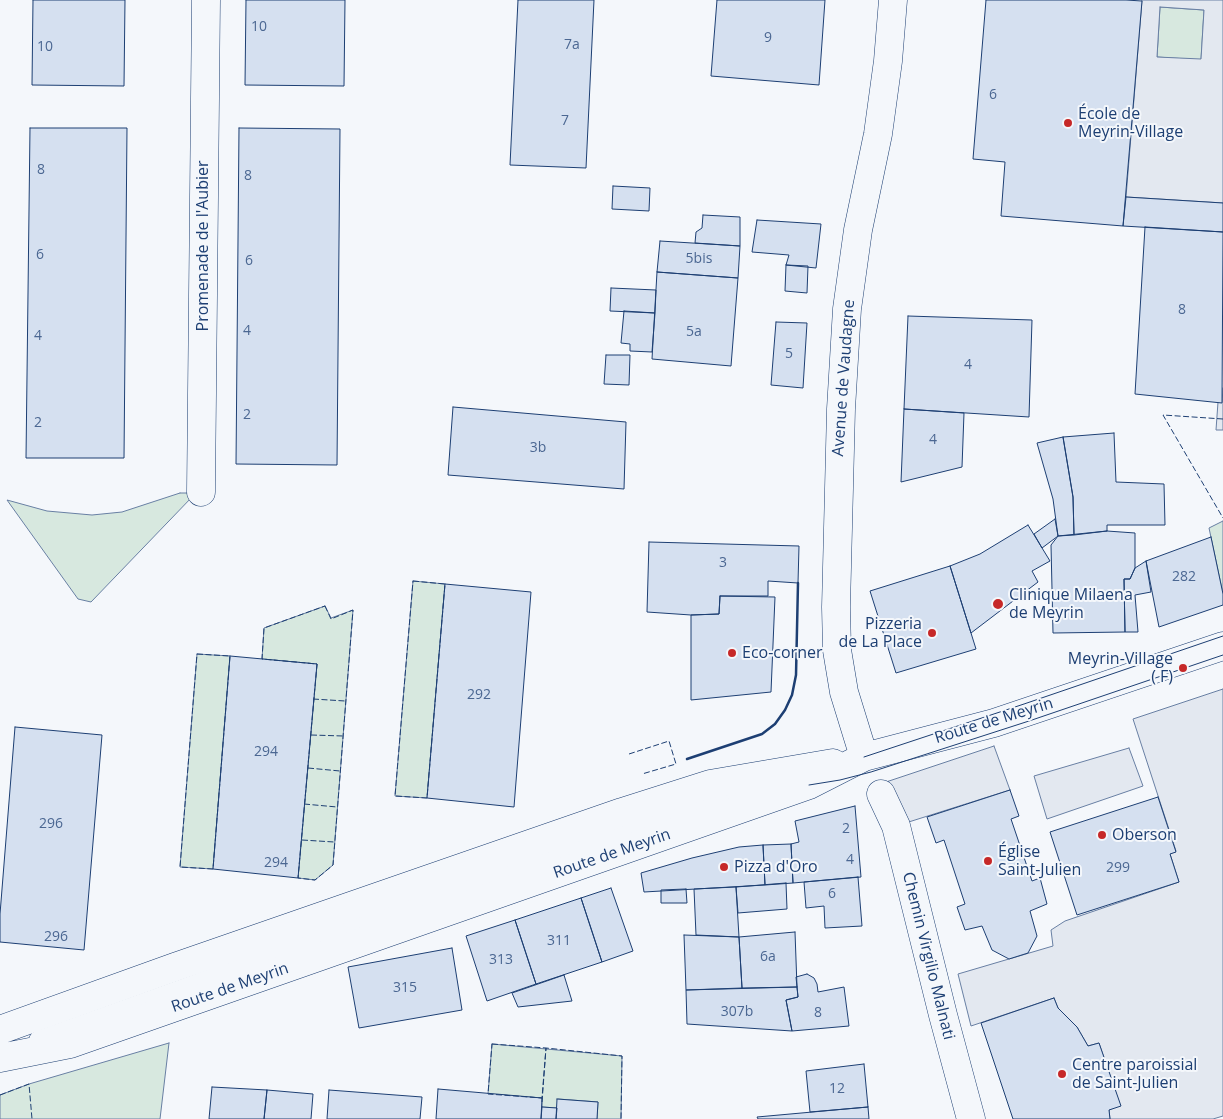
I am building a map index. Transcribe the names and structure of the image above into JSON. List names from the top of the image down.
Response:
{
  "streets": {
    "street": [
      "Promenade de l'Aubier",
      "Avenue de Vaudagne",
      "Route de Meyrin",
      "Chemin Virgilio Malnati"
    ]
  },
  "crossings": [
    ["Avenue de Vaudagne", "Route de Meyrin"]
  ],
  "places": [
    "École de Meyrin-Village",
    "Clinique Milaena de Meyrin",
    "Pizzeria de La Place",
    "Eco-corner",
    "Meyrin-Village ( F)",
    "Oberson",
    "Église Saint-Julien",
    "Pizza d'Oro",
    "Centre paroissial de Saint-Julien"
  ],
  "house_numbers": [
    "10",
    "9",
    "7a",
    "10",
    "6",
    "7",
    "8",
    "8",
    "6",
    "5bis",
    "6",
    "8",
    "4",
    "5a",
    "4",
    "5",
    "4",
    "2",
    "2",
    "4",
    "3b",
    "3",
    "282",
    "292",
    "294",
    "296",
    "2",
    "4",
    "294",
    "299",
    "6",
    "296",
    "311",
    "6a",
    "313",
    "315",
    "307b",
    "8",
    "12"
  ]
}
